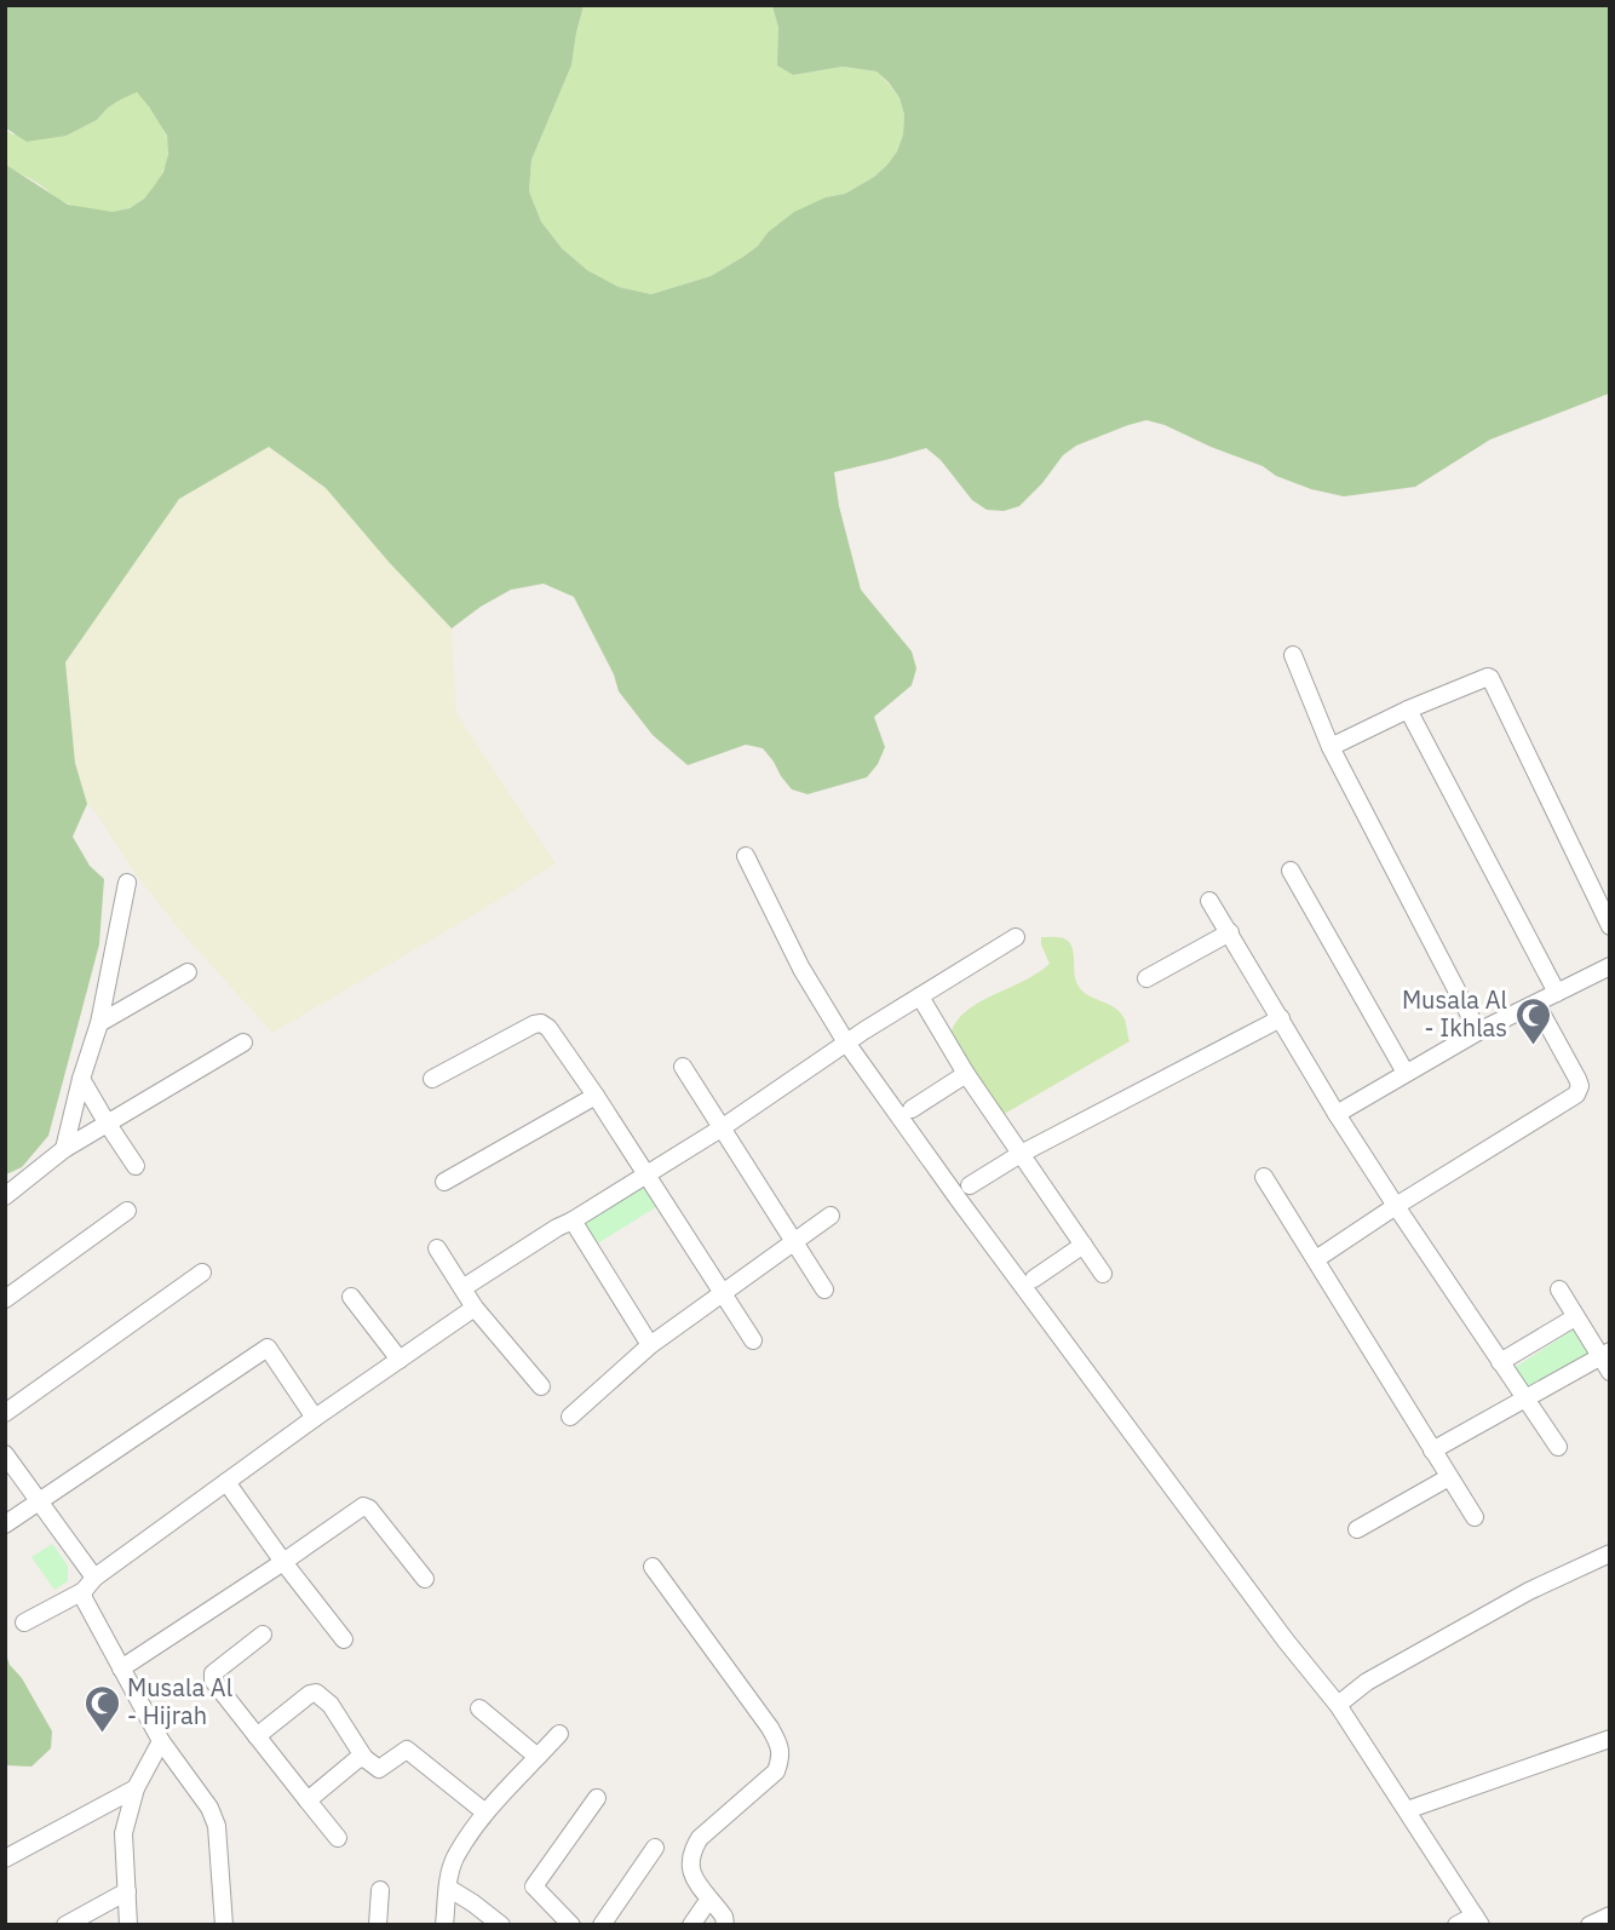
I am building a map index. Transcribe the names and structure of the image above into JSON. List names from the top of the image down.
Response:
{
  "places": {
    "mosque": ["Musala Al - Ikhlas", "Musala Al - Hijrah"]
  }
}
